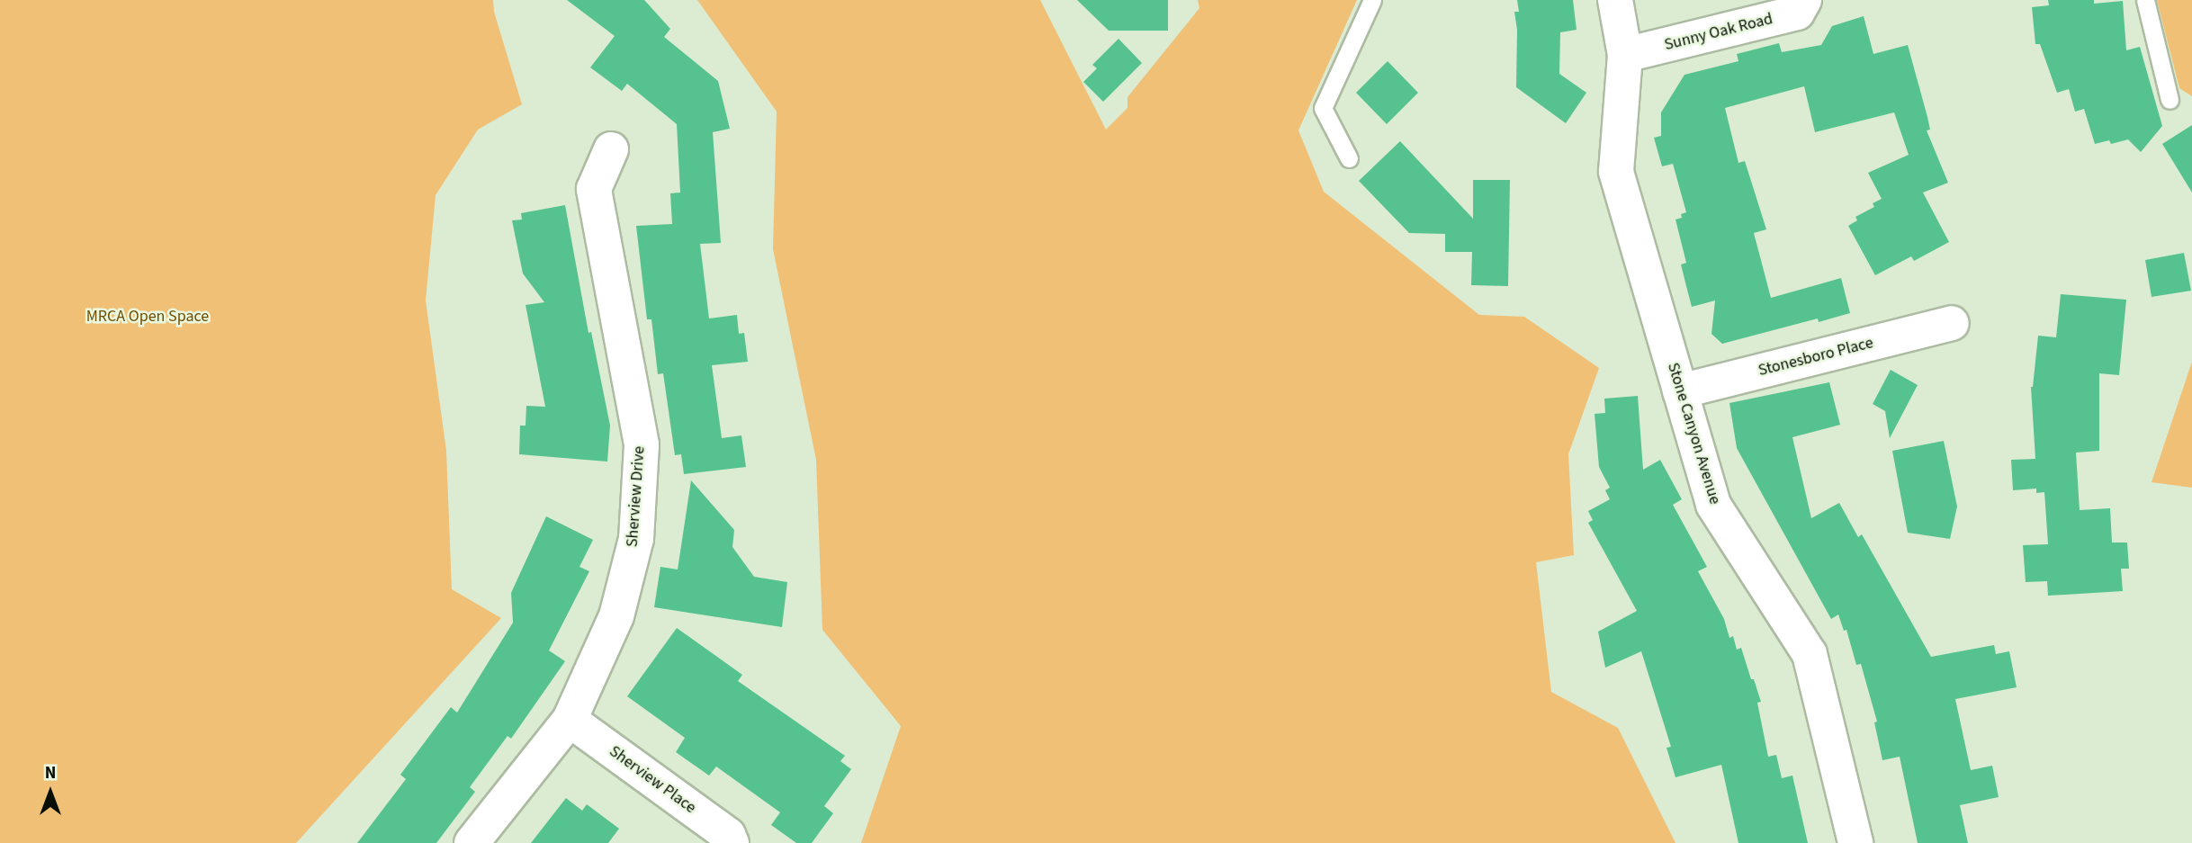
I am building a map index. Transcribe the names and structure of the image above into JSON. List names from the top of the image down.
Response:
{
  "streets": {
    "street": [
      "Sunny Oak Road",
      "Stonesboro Place",
      "Stone Canyon Avenue",
      "Sherview Drive",
      "Sherview Place"
    ]
  },
  "crossings": [
    ["Sunny Oak Road", "Stone Canyon Avenue"],
    ["Stonesboro Place", "Stone Canyon Avenue"],
    ["Sherview Drive", "Sherview Place"]
  ],
  "parks": ["MRCA Open Space"],
  "north": "top"
}
